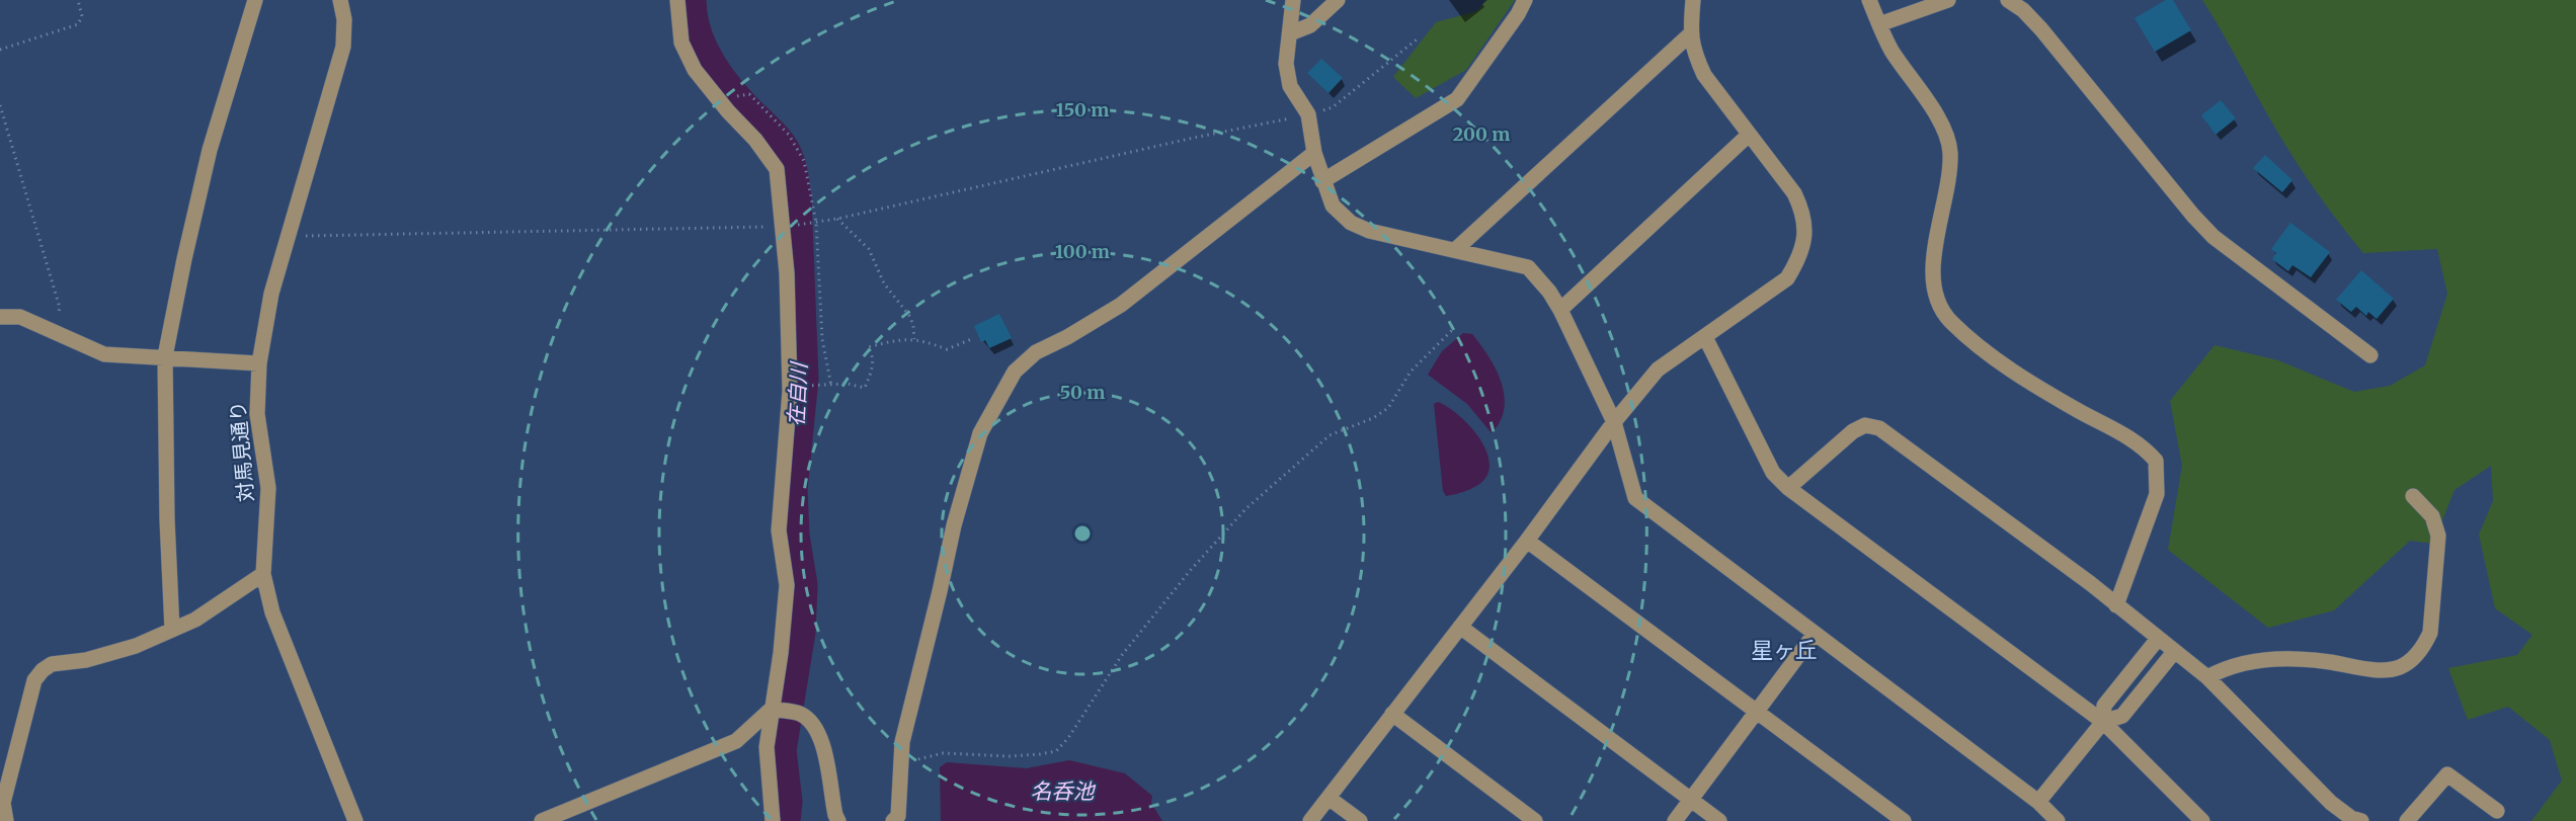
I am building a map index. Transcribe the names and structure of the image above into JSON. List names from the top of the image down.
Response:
{
  "streets": {
    "street": ["対馬見通り"]
  },
  "districts": ["星ヶ丘"],
  "water": ["在自川", "名呑池"],
  "rings": [
    "150 m",
    "200 m",
    "100 m",
    "50 m"
  ]
}
